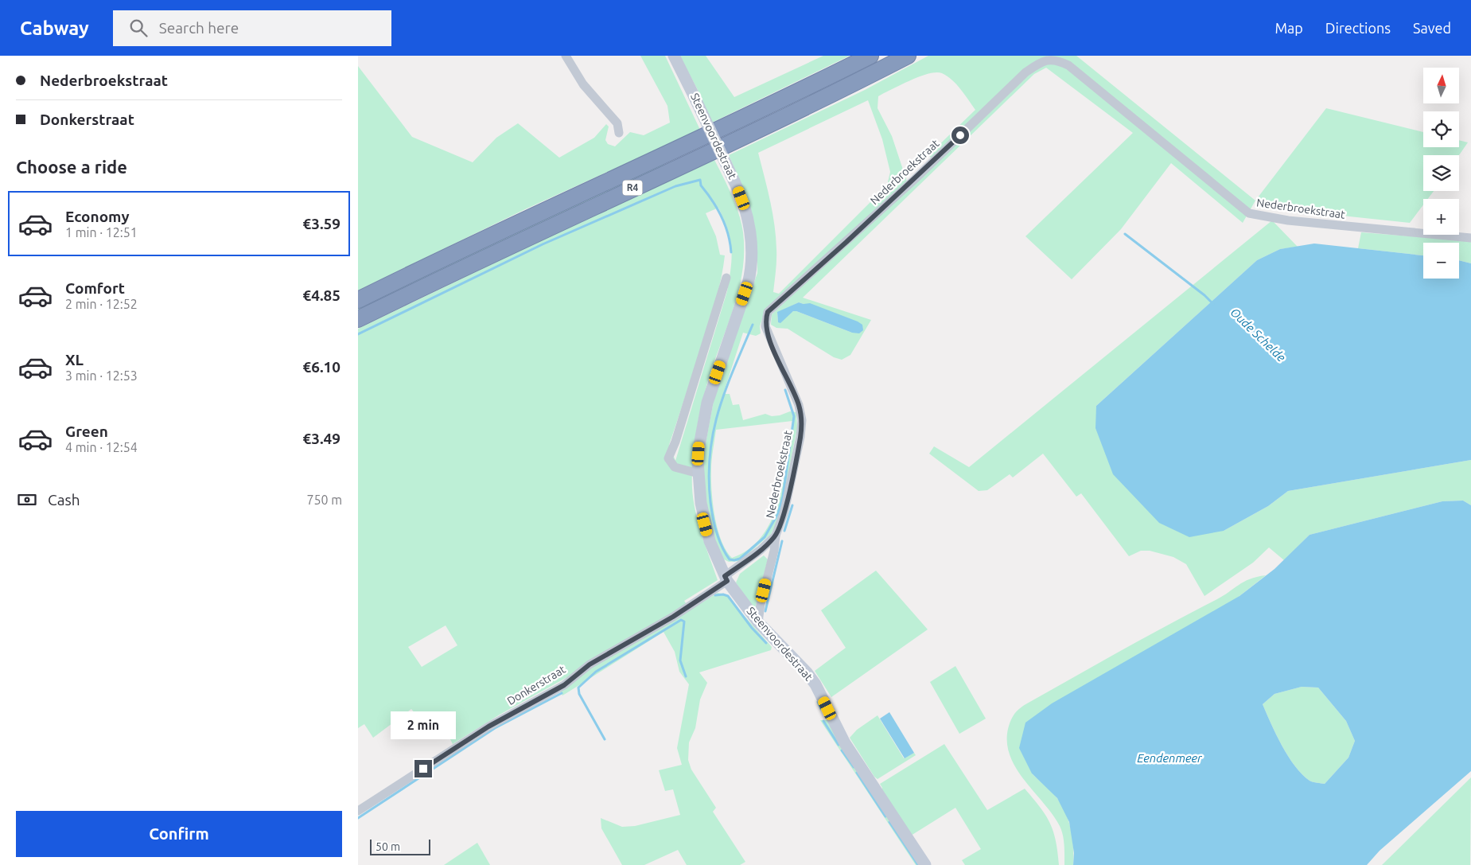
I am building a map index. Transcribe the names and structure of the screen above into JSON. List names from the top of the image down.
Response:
{
  "streets": {
    "highway": ["R4"],
    "street": ["Steenvoordestraat", "Nederbroekstraat", "Donkerstraat"]
  },
  "crossings": [
    ["Steenvoordestraat", "Nederbroekstraat"],
    ["Steenvoordestraat", "Donkerstraat"],
    ["Nederbroekstraat", "Donkerstraat"]
  ],
  "water": ["Oude Schelde", "Eendenmeer"],
  "scale_bar": "50 m",
  "north": "top",
  "page": {
    "header": "Cabway",
    "search": "Search here",
    "nav": ["Map", "Directions", "Saved"],
    "banner": ["Nederbroekstraat", "Donkerstraat"],
    "map_buttons": ["+", "−"],
    "heading": "Choose a ride",
    "list": [
      {
        "name": "Economy",
        "note": "1 min · 12:51",
        "value": "€3.59"
      },
      {
        "name": "Comfort",
        "note": "2 min · 12:52",
        "value": "€4.85"
      },
      {
        "name": "XL",
        "note": "3 min · 12:53",
        "value": "€6.10"
      },
      {
        "name": "Green",
        "note": "4 min · 12:54",
        "value": "€3.49"
      }
    ],
    "pay": ["Cash", "750 m"],
    "bubble": "2 min",
    "buttons": "Confirm",
    "scale": "50 m"
  }
}
